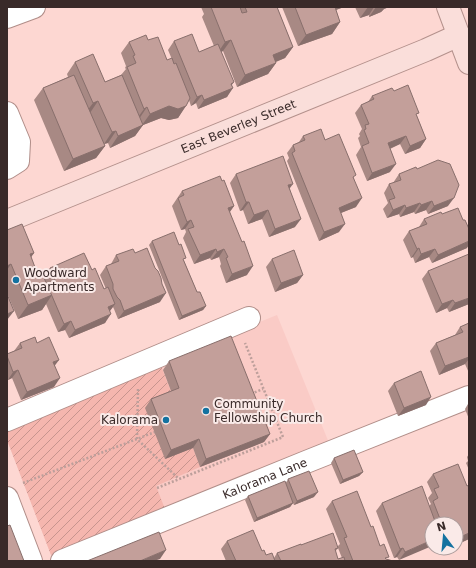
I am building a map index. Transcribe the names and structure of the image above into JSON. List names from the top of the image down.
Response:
{
  "streets": {
    "main road": ["East Beverley Street"],
    "street": ["Kalorama Lane"]
  },
  "places": ["Woodward Apartments", "Community Fellowship Church", "Kalorama"],
  "north": "top"
}
